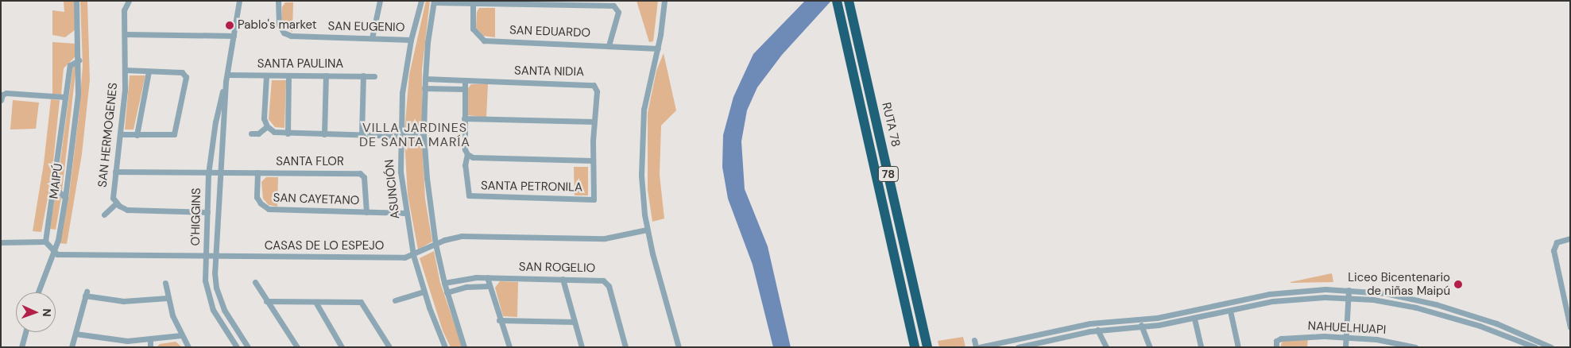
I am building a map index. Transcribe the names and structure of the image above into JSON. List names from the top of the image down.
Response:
{
  "streets": {
    "highway": ["RUTA 78", "78"],
    "street": [
      "SAN EUGENIO",
      "SAN EDUARDO",
      "SANTA PAULINA",
      "SANTA NIDIA",
      "SAN HERMOGENES",
      "SANTA FLOR",
      "MAIPÚ",
      "SANTA PETRONILA",
      "ASUNCIÓN",
      "SAN CAYETANO",
      "O'HIGGINS",
      "CASAS DE LO ESPEJO",
      "SAN ROGELIO",
      "NAHUELHUAPI"
    ]
  },
  "crossings": [
    ["SAN EUGENIO", "ASUNCIÓN"],
    ["SANTA PAULINA", "O'HIGGINS"],
    ["SANTA NIDIA", "SANTA PETRONILA"],
    ["SAN HERMOGENES", "SANTA FLOR"],
    ["SAN HERMOGENES", "O'HIGGINS"],
    ["SANTA FLOR", "SAN CAYETANO"],
    ["SANTA FLOR", "O'HIGGINS"],
    ["MAIPÚ", "CASAS DE LO ESPEJO"],
    ["ASUNCIÓN", "SAN CAYETANO"],
    ["ASUNCIÓN", "CASAS DE LO ESPEJO"],
    ["O'HIGGINS", "CASAS DE LO ESPEJO"]
  ],
  "districts": ["VILLA JARDINES DE SANTA MARÍA"],
  "places": ["Pablo's market", "Liceo Bicentenario de niñas Maipú"],
  "north": "right"
}
